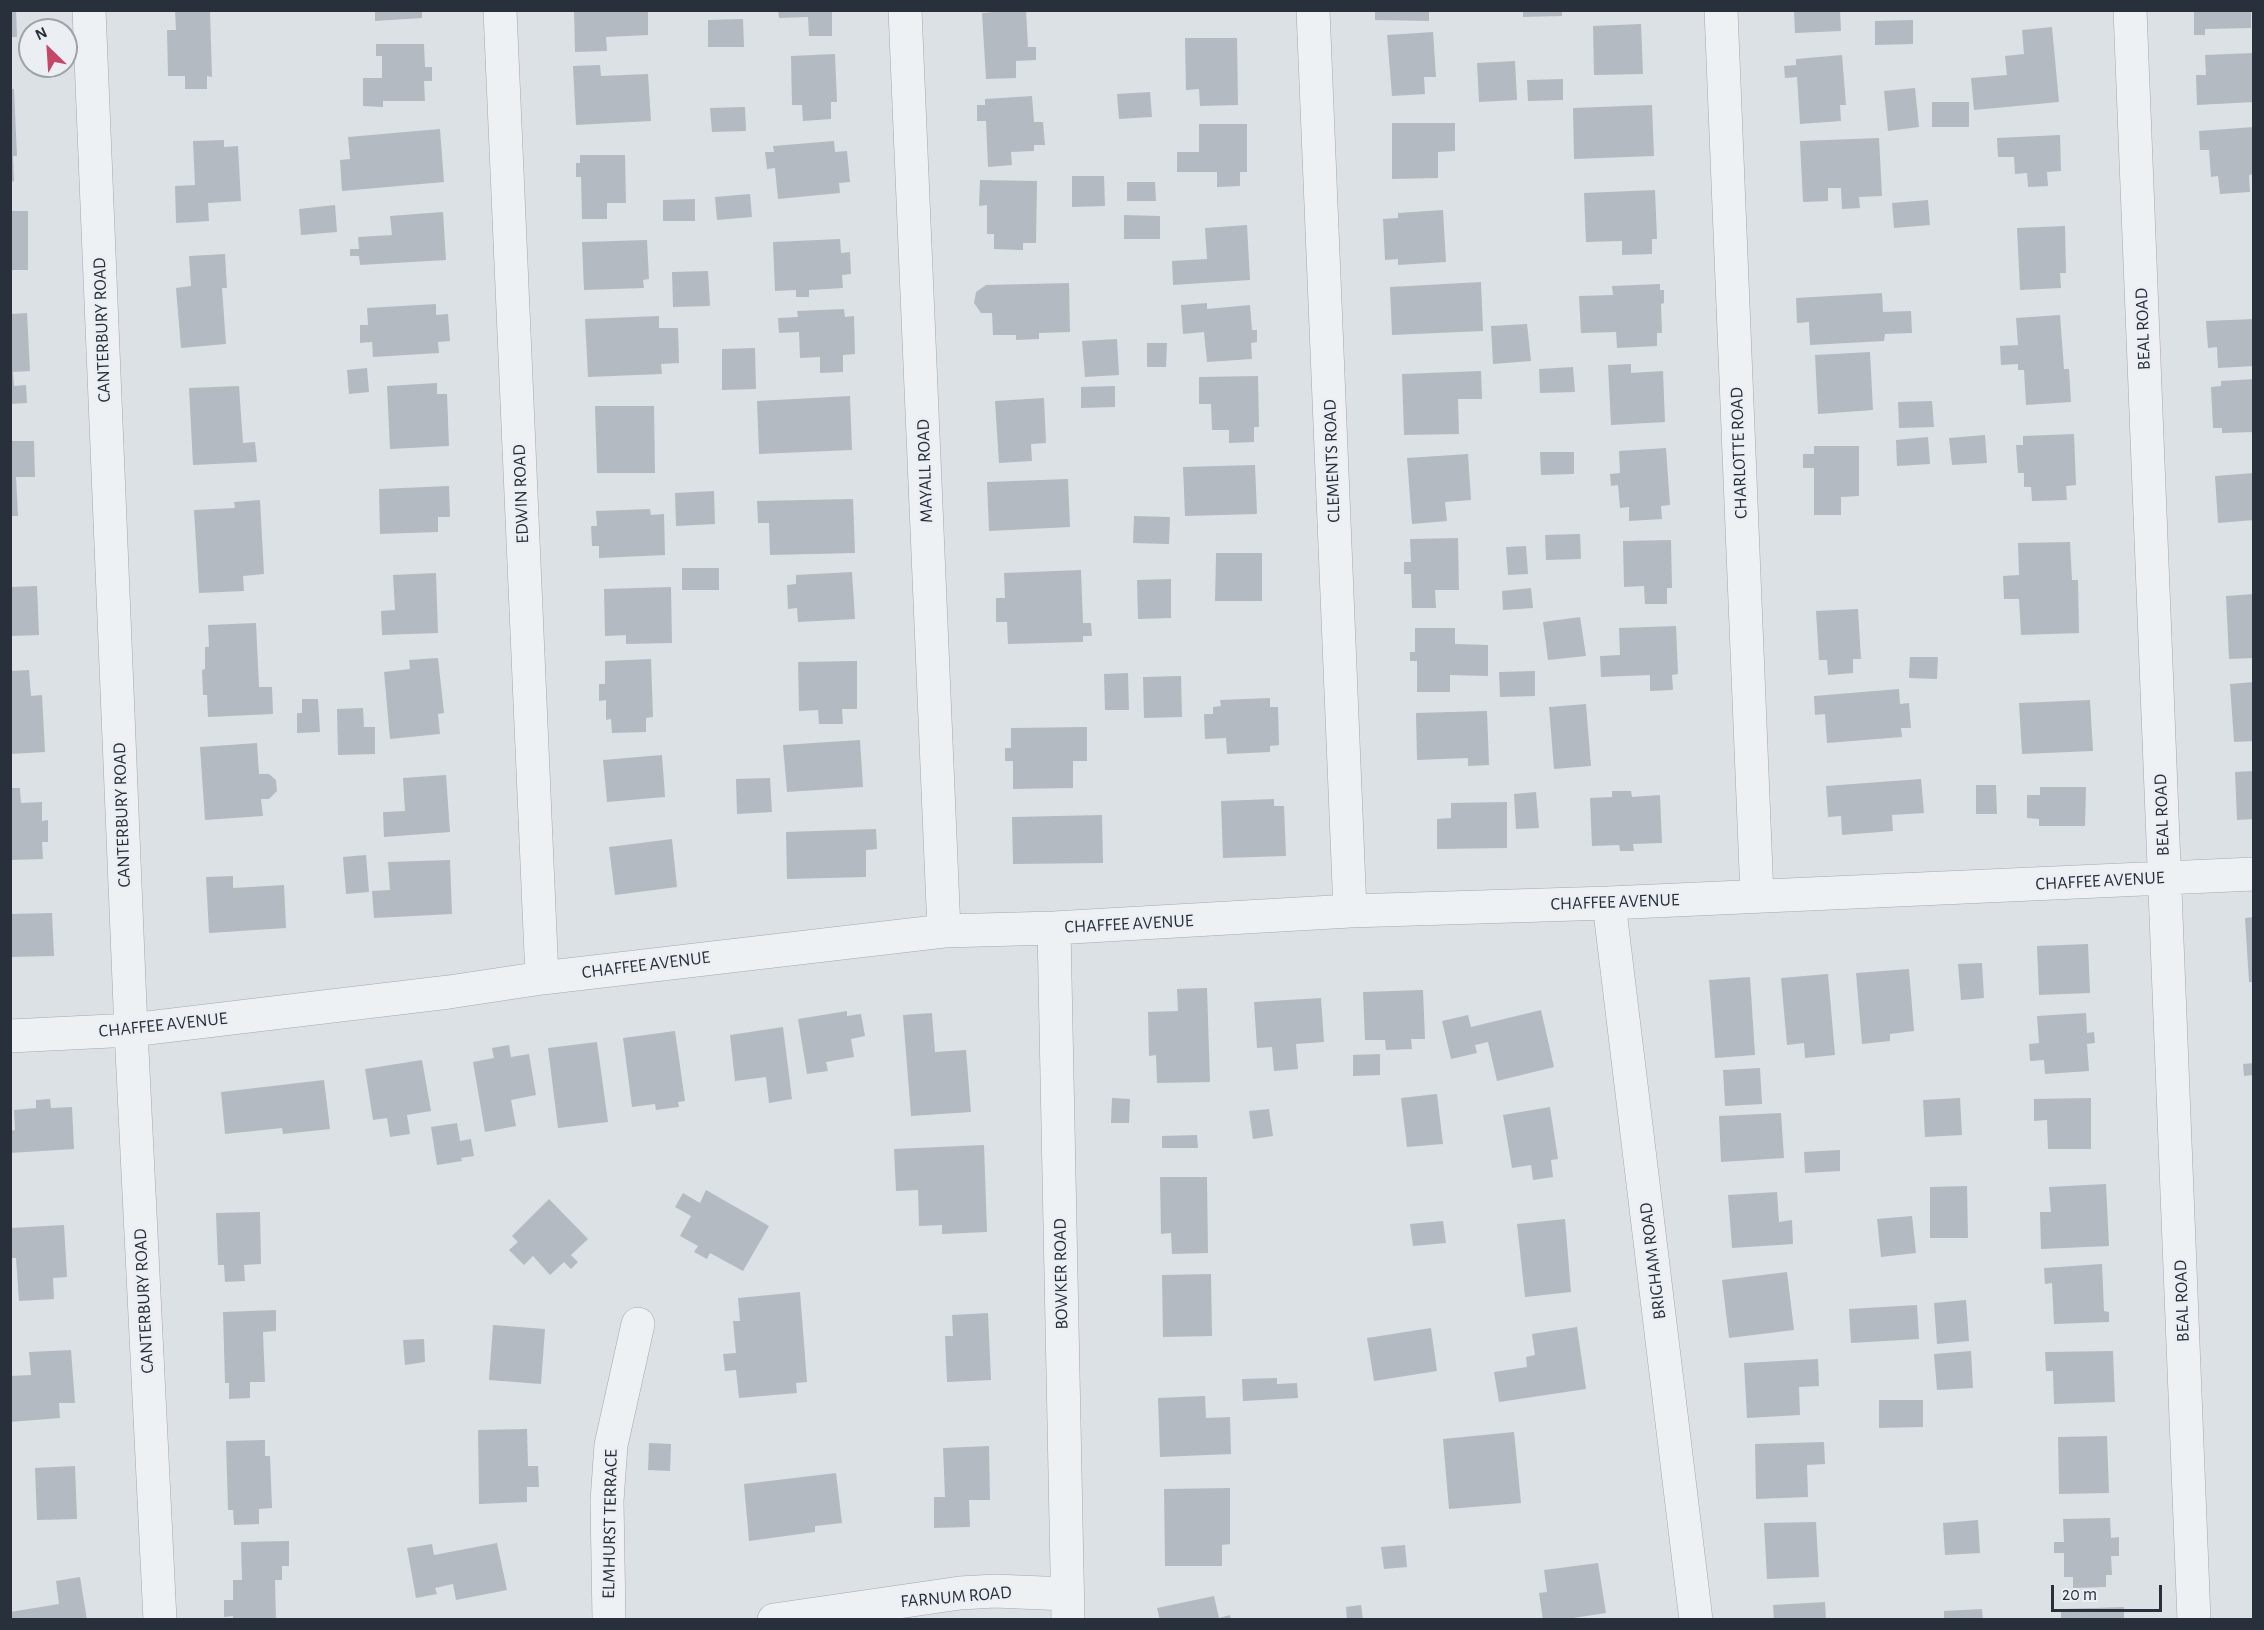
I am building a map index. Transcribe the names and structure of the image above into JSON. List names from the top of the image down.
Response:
{
  "streets": {
    "street": [
      "BEAL ROAD",
      "CANTERBURY ROAD",
      "CHARLOTTE ROAD",
      "CLEMENTS ROAD",
      "MAYALL ROAD",
      "EDWIN ROAD",
      "CHAFFEE AVENUE",
      "BRIGHAM ROAD",
      "BOWKER ROAD",
      "ELMHURST TERRACE",
      "FARNUM ROAD"
    ]
  },
  "crossings": [
    ["BEAL ROAD", "CHAFFEE AVENUE"],
    ["CANTERBURY ROAD", "CHAFFEE AVENUE"],
    ["CHARLOTTE ROAD", "CHAFFEE AVENUE"],
    ["CLEMENTS ROAD", "CHAFFEE AVENUE"],
    ["MAYALL ROAD", "CHAFFEE AVENUE"],
    ["EDWIN ROAD", "CHAFFEE AVENUE"],
    ["CHAFFEE AVENUE", "BRIGHAM ROAD"],
    ["CHAFFEE AVENUE", "BOWKER ROAD"],
    ["BOWKER ROAD", "FARNUM ROAD"]
  ],
  "scale_bar": "20 m",
  "north": "top left"
}
